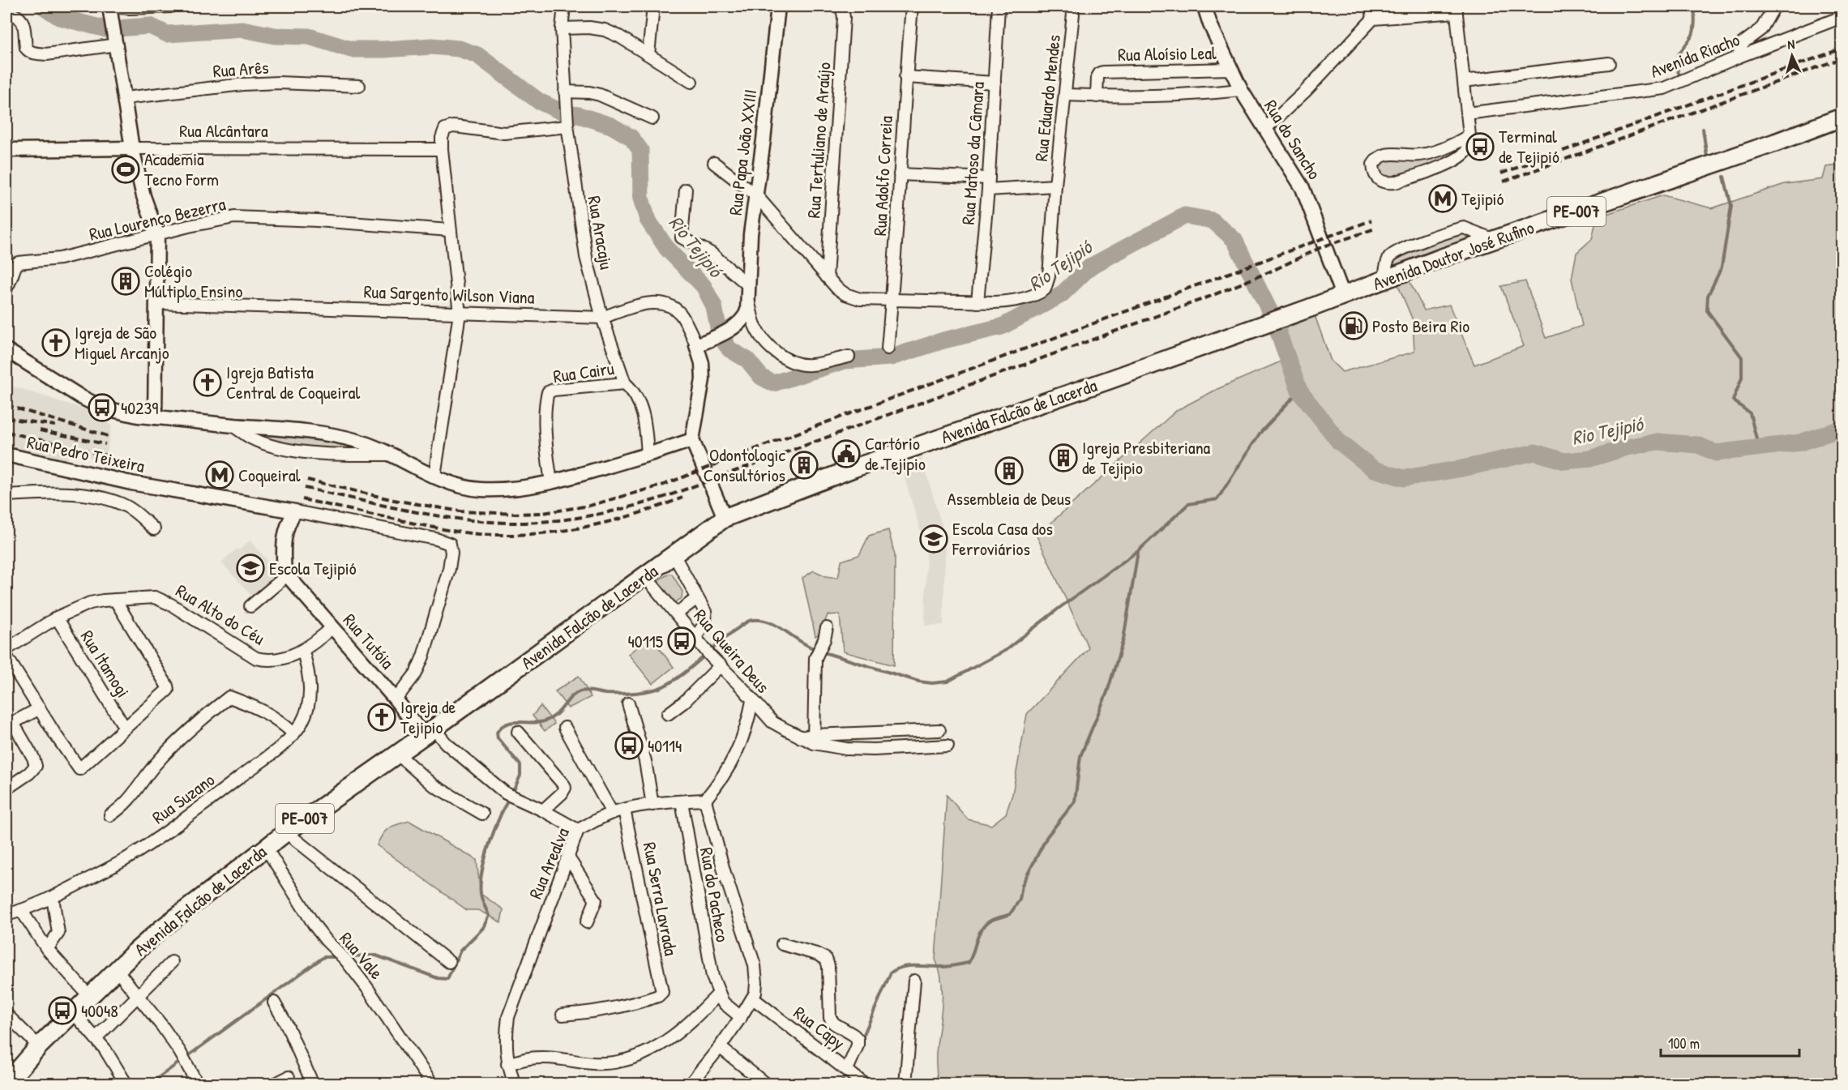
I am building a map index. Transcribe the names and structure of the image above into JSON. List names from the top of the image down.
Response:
{
  "streets": {
    "main road": ["PE-007", "Avenida Doutor José Rufino", "Avenida Falcão de Lacerda"],
    "street": [
      "Rua Aloísio Leal",
      "Avenida Riacho",
      "Rua Arês",
      "Rua Eduardo Mendes",
      "Rua Alcântara",
      "Rua do Sancho",
      "Rua Tertuliano de Araújo",
      "Rua Papa João XXIII",
      "Rua Matoso da Câmara",
      "Rua Adolfo Correia",
      "Rua Lourenço Bezerra",
      "Rua Aracaju",
      "Rua Sargento Wilson Viana",
      "Rua Cairu",
      "Rua Pedro Teixeira",
      "Rua Alto do Céu",
      "Rua Tutóia",
      "Rua Queira Deus",
      "Rua Itamogi",
      "Rua Suzano",
      "Rua Arealva",
      "Rua do Pacheco",
      "Rua Serra Lavrada",
      "Rua Vale",
      "Rua Capy"
    ]
  },
  "crossings": [
    ["Rua Aloísio Leal", "Rua do Sancho"],
    ["Rua Eduardo Mendes", "Rua Matoso da Câmara"],
    ["Rua do Sancho", "Avenida Doutor José Rufino"],
    ["Rua Papa João XXIII", "Rua Sargento Wilson Viana"],
    ["Rua Aracaju", "Rua Sargento Wilson Viana"],
    ["Rua Aracaju", "Rua Cairu"],
    ["Avenida Doutor José Rufino", "Avenida Falcão de Lacerda"],
    ["Avenida Falcão de Lacerda", "Rua Tutóia"],
    ["Avenida Falcão de Lacerda", "Rua Queira Deus"],
    ["Avenida Falcão de Lacerda", "Rua Vale"],
    ["Rua Alto do Céu", "Rua Tutóia"],
    ["Rua Alto do Céu", "Rua Itamogi"],
    ["Rua Alto do Céu", "Rua Suzano"],
    ["Rua Arealva", "Rua do Pacheco"],
    ["Rua Arealva", "Rua Serra Lavrada"]
  ],
  "water": ["Rio Tejipió"],
  "places": {
    "bus stop": [
      "Terminal de Tejipió",
      "40239",
      "40115",
      "40114",
      "40048"
    ],
    "sports": ["Academia Tecno Form"],
    "metro station": ["Tejipió", "Coqueiral"],
    "building": [
      "Colégio Múltiplo Ensino",
      "Igreja Presbiteriana de Tejipio",
      "Odontologic Consultórios",
      "Assembleia de Deus"
    ],
    "fuel station": ["Posto Beira Rio"],
    "church": ["Igreja de São Miguel Arcanjo", "Igreja Batista Central de Coqueiral", "Igreja de Tejipio"],
    "public building": ["Cartório de Tejipio"],
    "school or university": ["Escola Casa dos Ferroviários", "Escola Tejipió"]
  },
  "scale_bar": "100 m",
  "north": "top"
}
